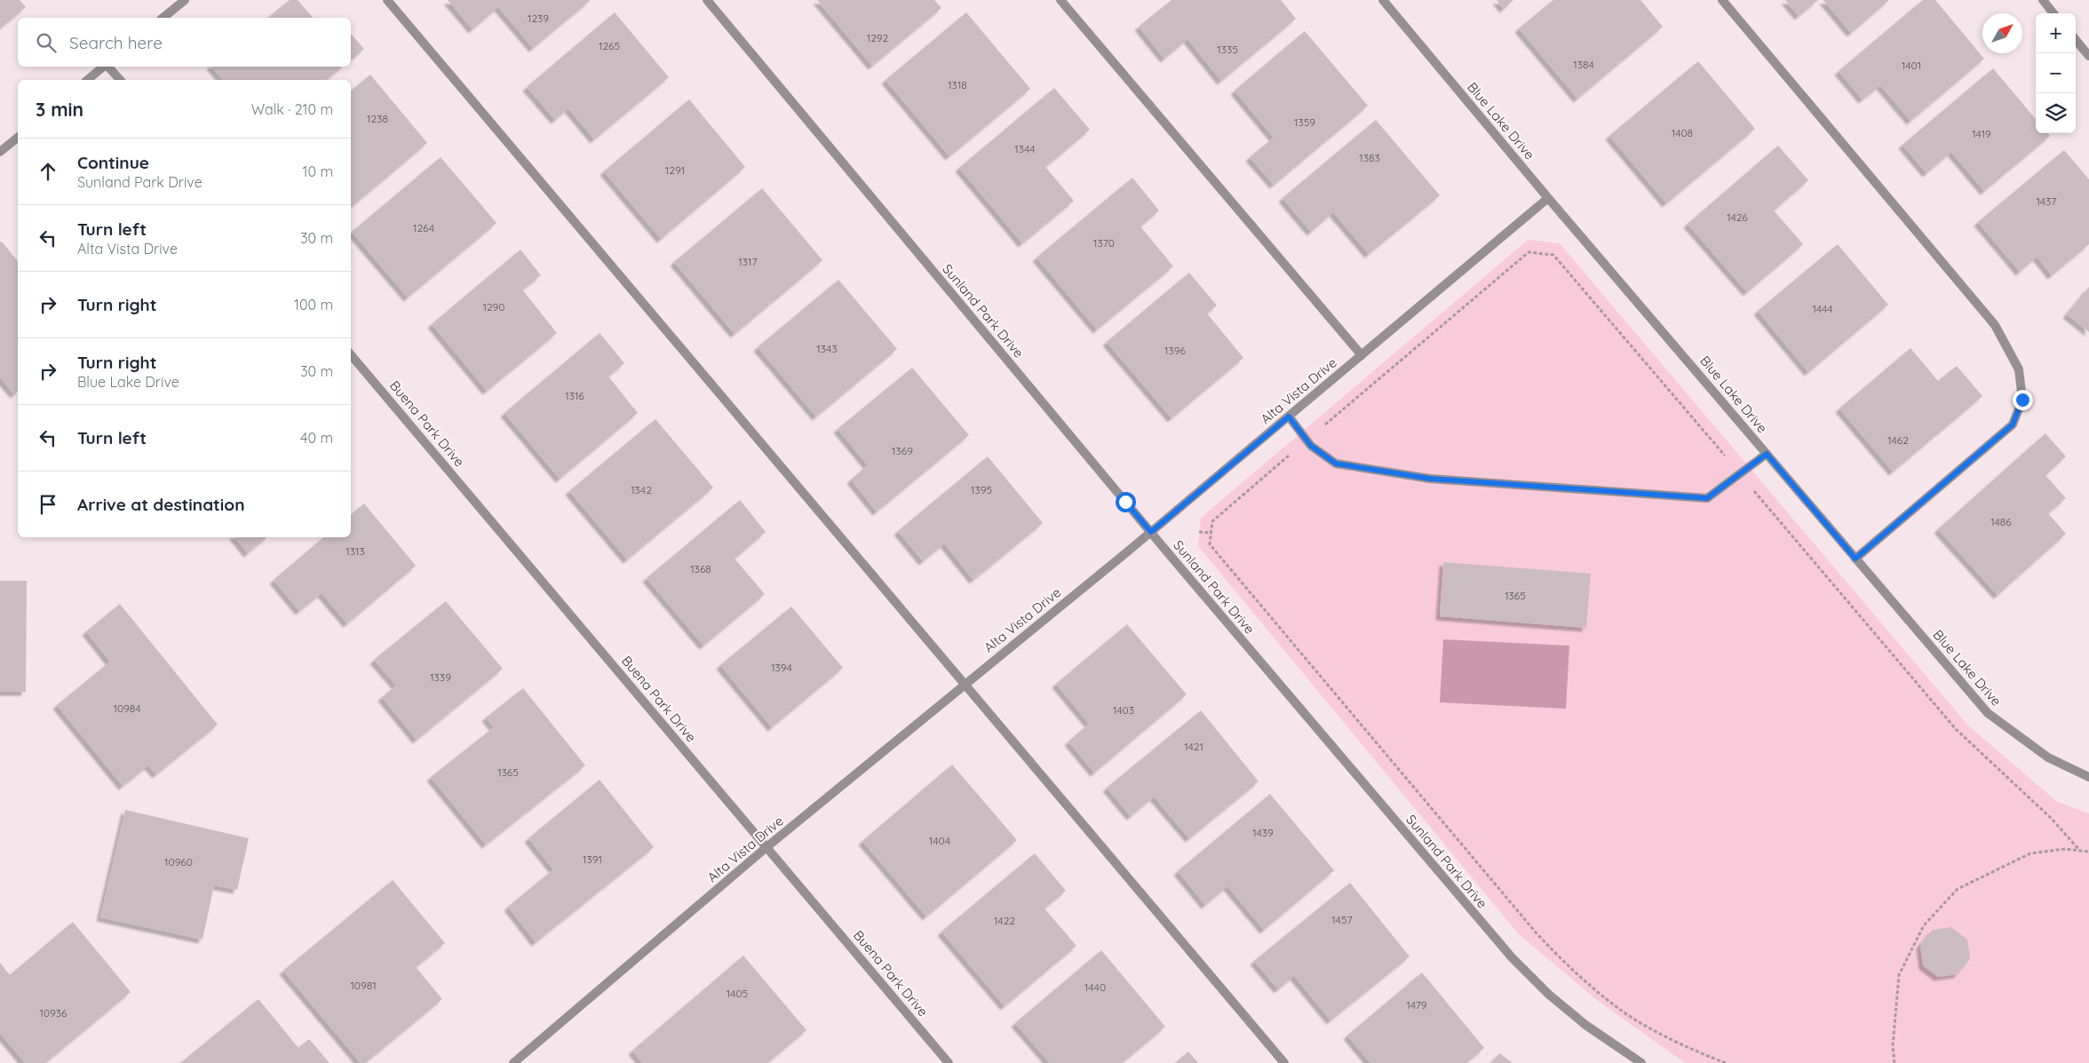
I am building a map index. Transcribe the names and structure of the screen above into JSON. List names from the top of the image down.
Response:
{
  "streets": {
    "street": [
      "Blue Lake Drive",
      "Sunland Park Drive",
      "Alta Vista Drive",
      "Buena Park Drive"
    ]
  },
  "crossings": [
    ["Blue Lake Drive", "Alta Vista Drive"],
    ["Sunland Park Drive", "Alta Vista Drive"],
    ["Alta Vista Drive", "Buena Park Drive"]
  ],
  "house_numbers": [
    "1239",
    "1292",
    "1265",
    "1335",
    "1384",
    "1401",
    "1318",
    "1238",
    "1359",
    "1408",
    "1419",
    "1344",
    "1383",
    "1291",
    "1437",
    "1426",
    "1264",
    "1370",
    "1317",
    "1290",
    "1444",
    "1343",
    "1396",
    "1316",
    "1462",
    "1369",
    "1342",
    "1395",
    "1486",
    "1313",
    "1368",
    "1365",
    "1394",
    "1339",
    "10984",
    "1403",
    "1421",
    "1365",
    "1439",
    "1404",
    "1391",
    "10960",
    "1457",
    "1422",
    "10981",
    "1440",
    "1405",
    "1479",
    "10936"
  ],
  "north": "top right",
  "page": {
    "map_buttons": ["+", "−"],
    "search": "Search here",
    "heading": ["3 min", "Walk · 210 m"],
    "list": [
      ["Continue", "Sunland Park Drive", "10 m"],
      ["Turn left", "Alta Vista Drive", "30 m"],
      ["Turn right", "100 m"],
      ["Turn right", "Blue Lake Drive", "30 m"],
      ["Turn left", "40 m"],
      "Arrive at destination"
    ]
  }
}
